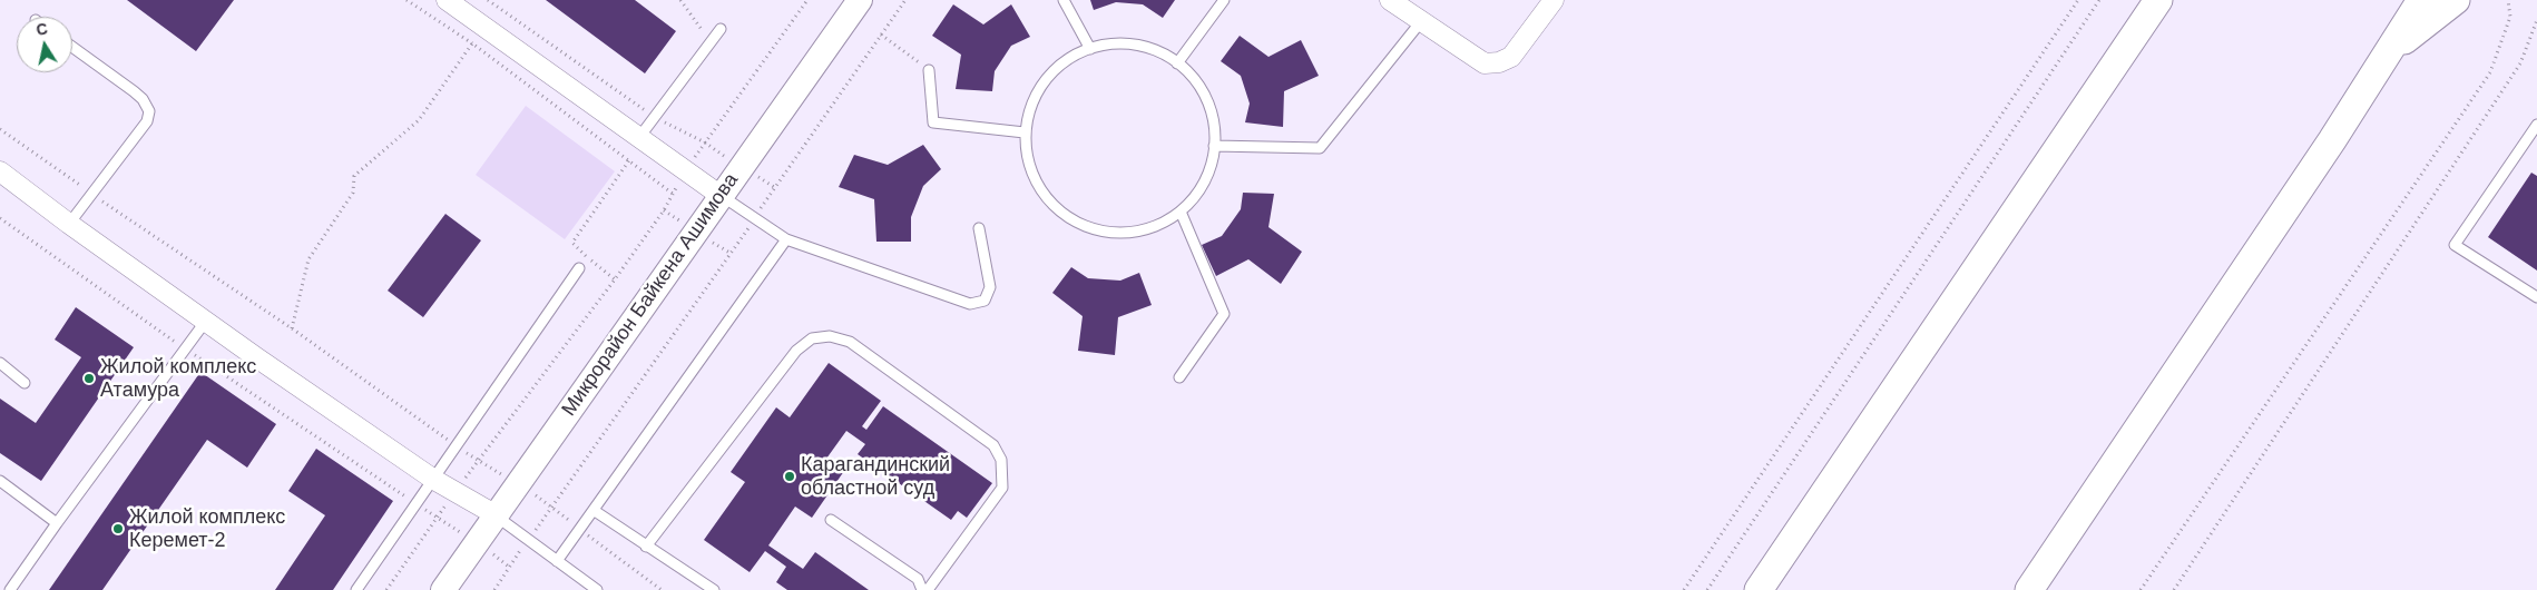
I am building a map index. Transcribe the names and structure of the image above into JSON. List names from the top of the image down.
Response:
{
  "streets": {
    "street": ["Микрорайон Байкена Ашимова"]
  },
  "places": ["Жилой комплекс Атамура", "Карагандинский областной суд", "Жилой комплекс Керемет-2"],
  "north": "top"
}
